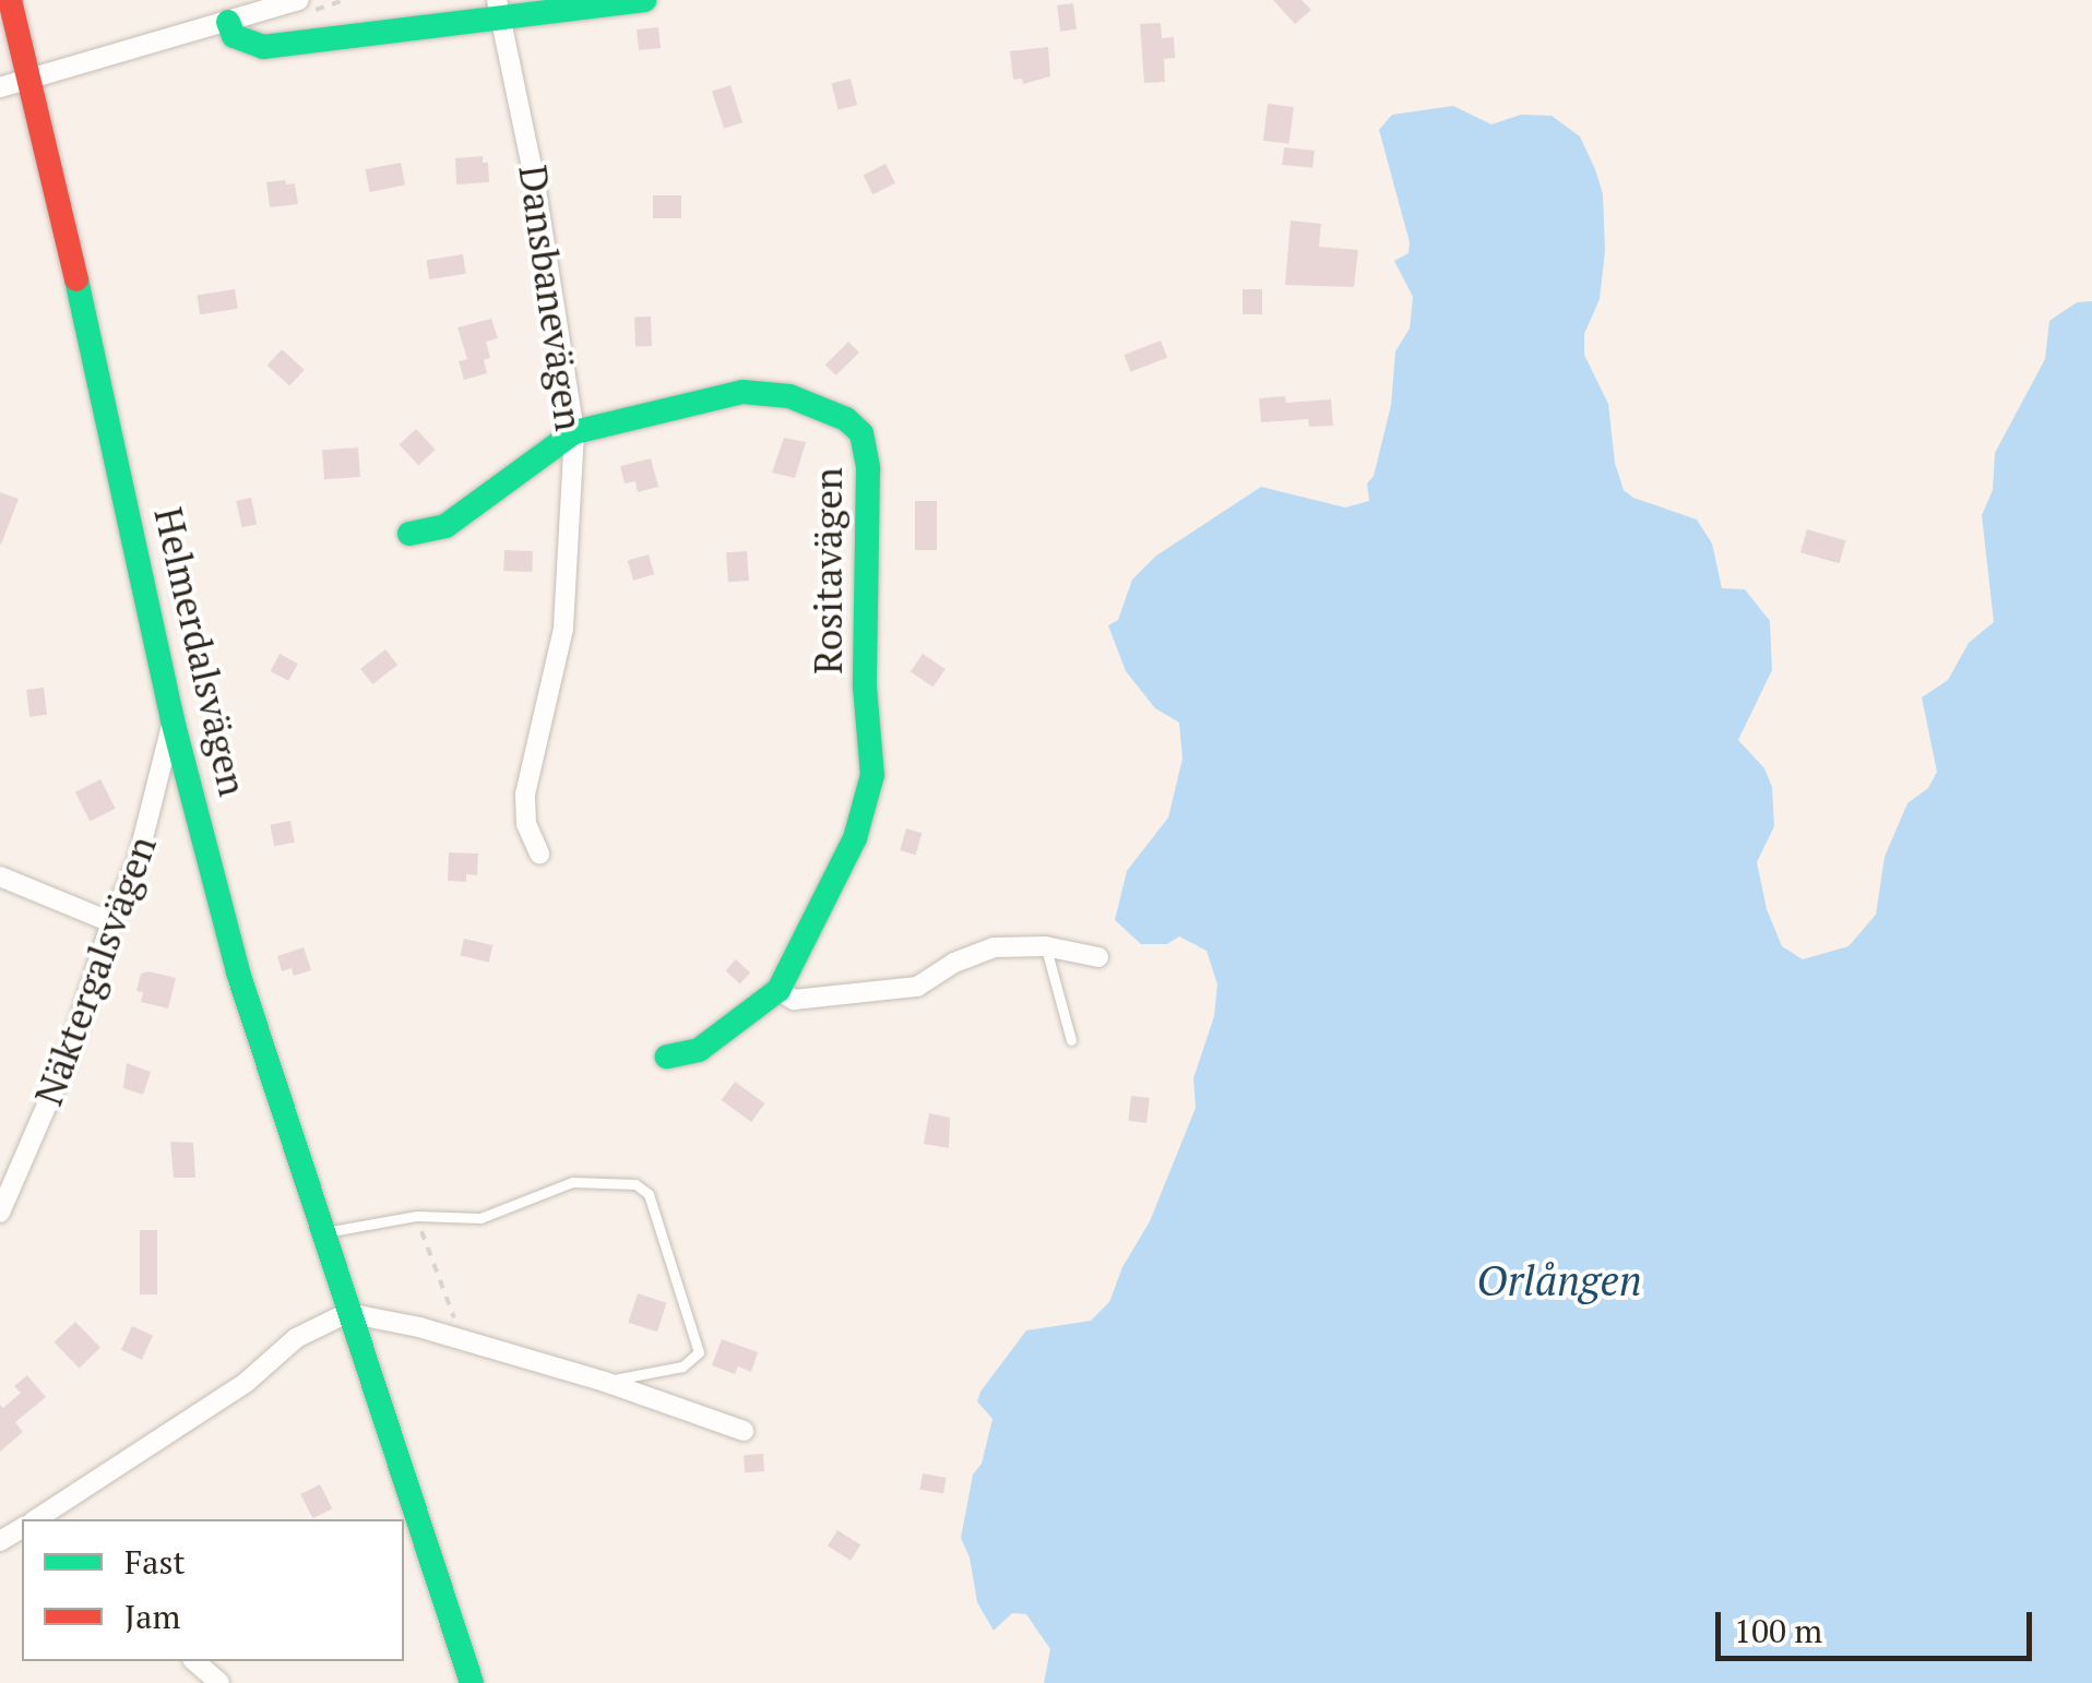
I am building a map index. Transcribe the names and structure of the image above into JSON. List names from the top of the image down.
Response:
{
  "streets": {
    "street": [
      "Dansbanevägen",
      "Rositavägen",
      "Helmerdalsvägen",
      "Näktergalsvägen"
    ]
  },
  "crossings": [
    ["Dansbanevägen", "Rositavägen"],
    ["Helmerdalsvägen", "Näktergalsvägen"]
  ],
  "water": ["Orlången"],
  "legend": ["Fast", "Jam"],
  "scale_bar": "100 m"
}
